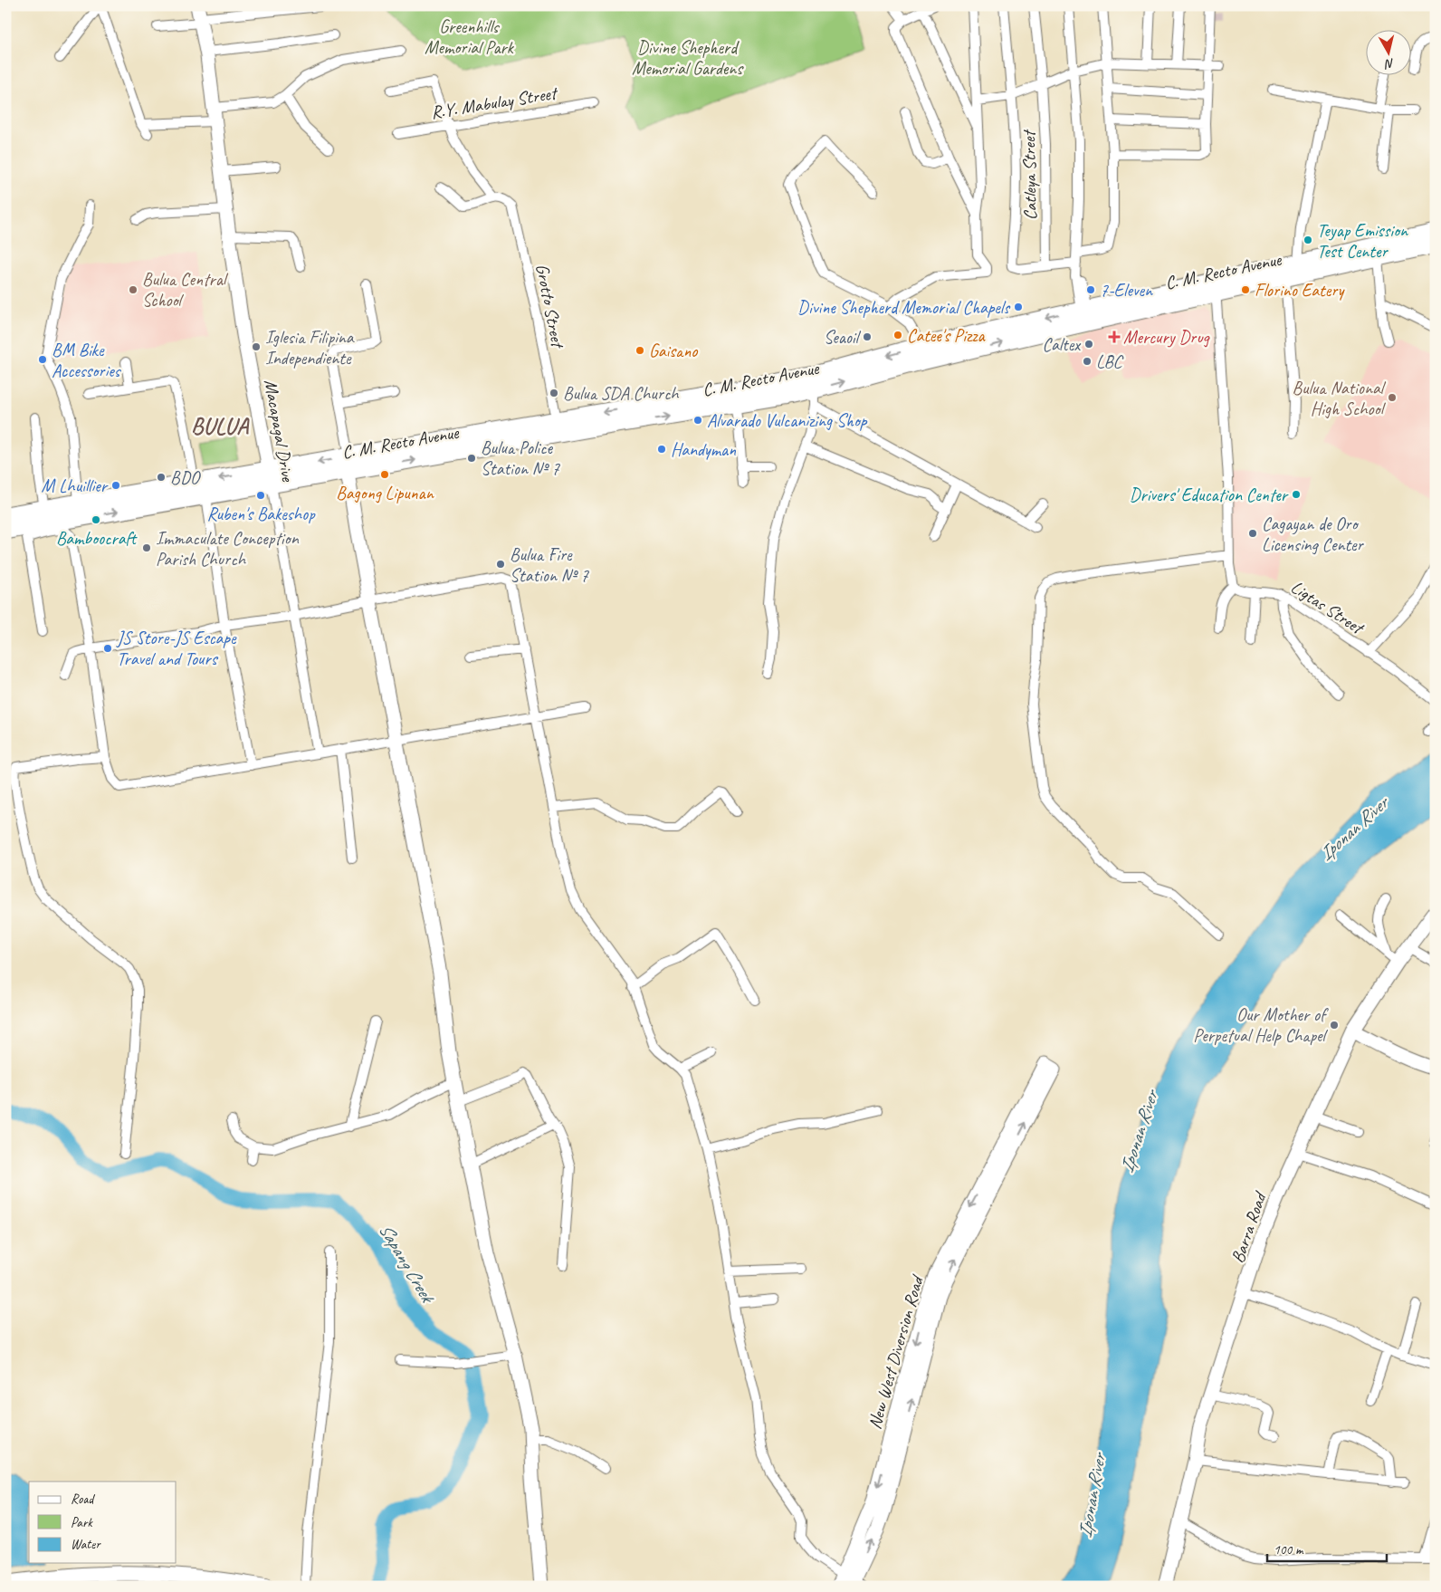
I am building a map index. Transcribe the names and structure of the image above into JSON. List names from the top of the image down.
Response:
{
  "streets": {
    "highway": ["C. M. Recto Avenue"],
    "street": [
      "R.Y. Mabulay Street",
      "Catleya Street",
      "Grotto Street",
      "Macapagal Drive",
      "Ligtas Street",
      "Barra Road",
      "New West Diversion Road"
    ]
  },
  "crossings": [
    ["C. M. Recto Avenue", "Grotto Street"],
    ["C. M. Recto Avenue", "Macapagal Drive"]
  ],
  "districts": ["BULUA"],
  "water": ["Iponan River", "Sapang Creek"],
  "parks": ["Greenhills Memorial Park", "Divine Shepherd Memorial Gardens"],
  "places": {
    "other": [
      "Teyap Emission Test Center",
      "Bulua Central School",
      "7-Eleven",
      "Florino Eatery",
      "Divine Shepherd Memorial Chapels",
      "Catee's Pizza",
      "Seaoil",
      "Caltex",
      "Iglesia Filipina Independiente",
      "Gaisano",
      "BM Bike Accessories",
      "LBC",
      "Bulua SDA Church",
      "Bulua National High School",
      "Alvarado Vulcanizing Shop",
      "Handyman",
      "Bulua Police Station № 7",
      "Bagong Lipunan",
      "BDO",
      "M Lhuillier",
      "Drivers' Education Center",
      "Ruben's Bakeshop",
      "Bamboocraft",
      "Cagayan de Oro Licensing Center",
      "Immaculate Conception Parish Church",
      "Bulua Fire Station № 7",
      "JS Store-JS Escape Travel and Tours",
      "Our Mother of Perpetual Help Chapel"
    ],
    "health": ["Mercury Drug"]
  },
  "legend": ["Road", "Park", "Water"],
  "scale_bar": "100 m",
  "north": "bottom"
}
